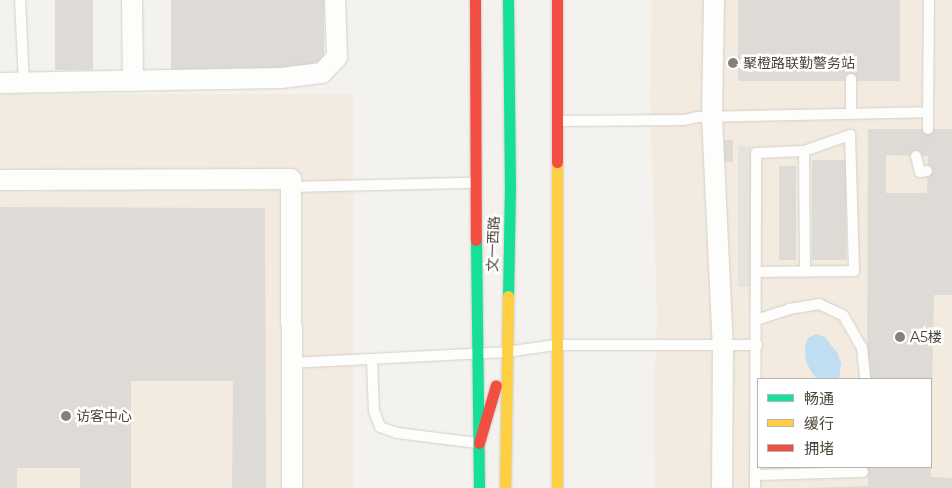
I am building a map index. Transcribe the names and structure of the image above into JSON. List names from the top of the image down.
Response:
{
  "streets": {
    "main road": ["文一西路"]
  },
  "places": ["聚橙路联勤警务站", "A5楼", "访客中心"],
  "legend": ["畅通", "缓行", "拥堵"]
}
